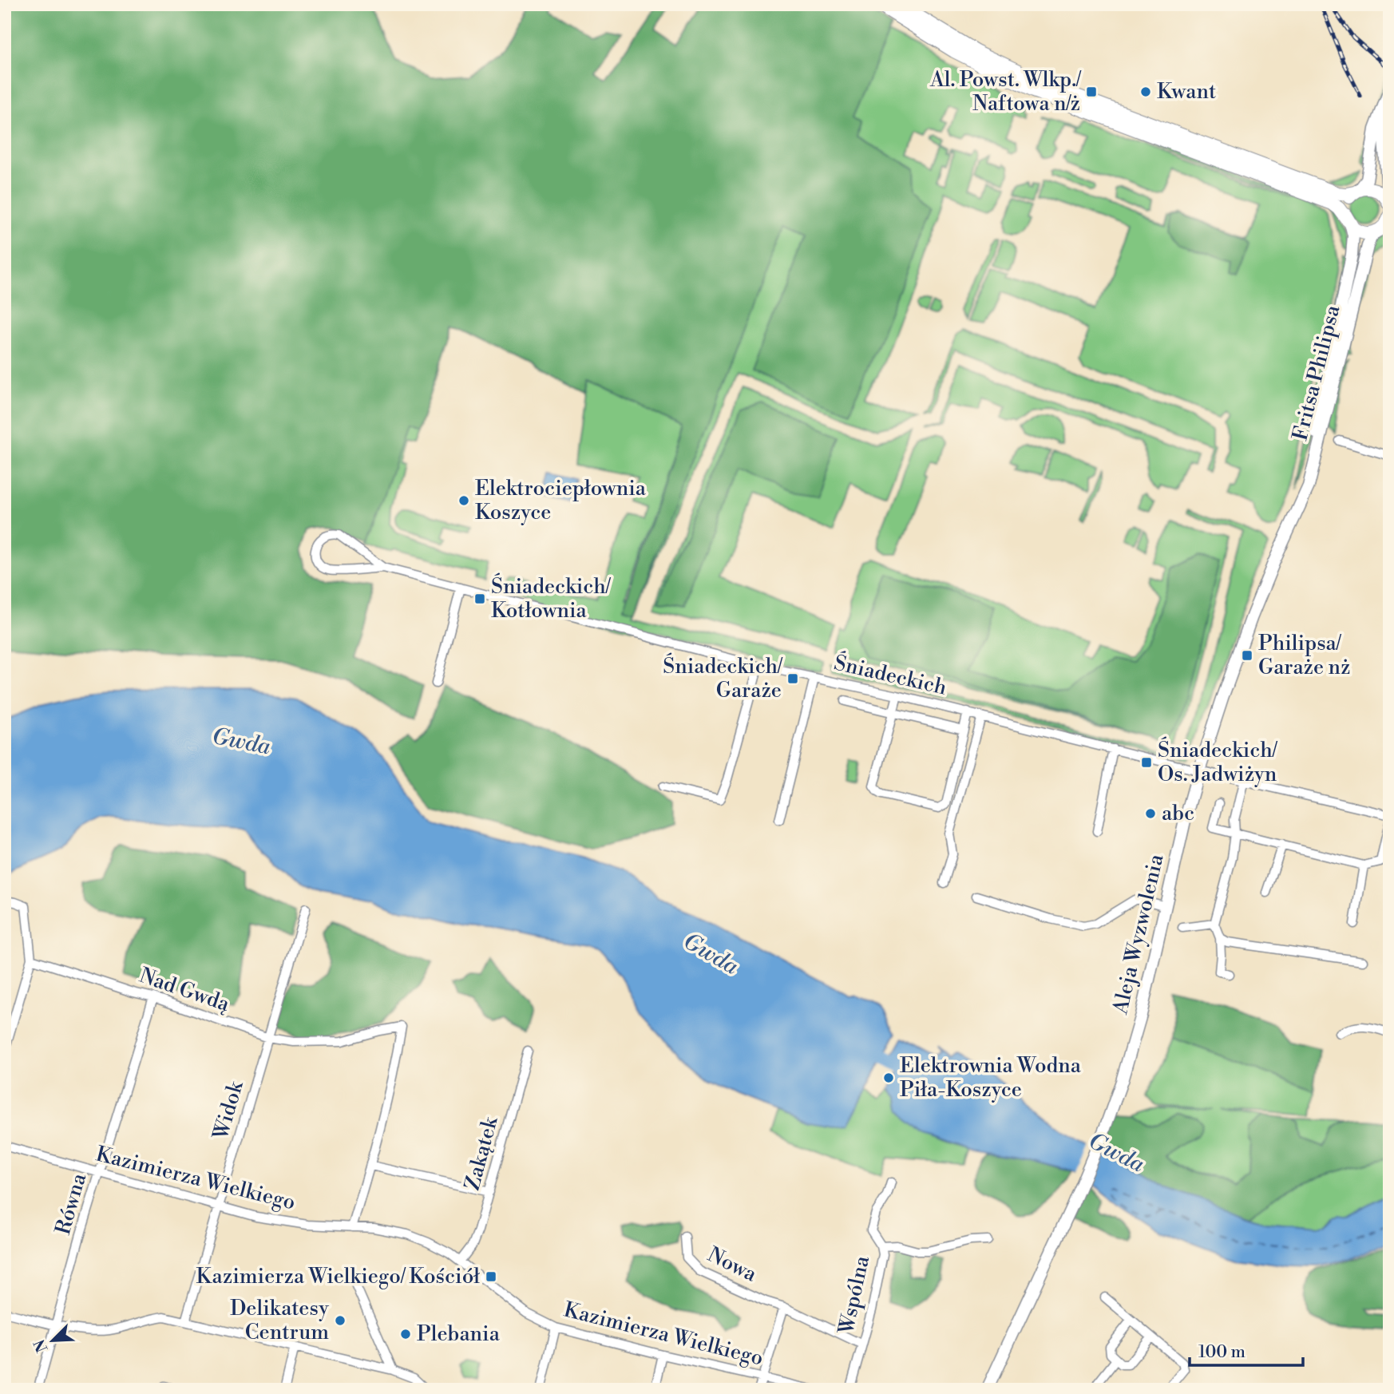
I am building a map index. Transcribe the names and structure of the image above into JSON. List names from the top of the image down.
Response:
{
  "streets": {
    "street": [
      "Fritsa Philipsa",
      "Śniadeckich",
      "Aleja Wyzwolenia",
      "Nad Gwdą",
      "Widok",
      "Zakątek",
      "Kazimierza Wielkiego",
      "Równa",
      "Nowa",
      "Wspólna"
    ]
  },
  "crossings": [
    ["Fritsa Philipsa", "Śniadeckich"],
    ["Fritsa Philipsa", "Aleja Wyzwolenia"],
    ["Śniadeckich", "Aleja Wyzwolenia"],
    ["Nad Gwdą", "Widok"],
    ["Nad Gwdą", "Równa"],
    ["Widok", "Kazimierza Wielkiego"],
    ["Zakątek", "Kazimierza Wielkiego"],
    ["Kazimierza Wielkiego", "Równa"],
    ["Nowa", "Wspólna"]
  ],
  "water": ["Gwda"],
  "places": {
    "transit": [
      "Al. Powst. Wlkp./ Naftowa n/ż",
      "Śniadeckich/ Kotłownia",
      "Philipsa/ Garaże nż",
      "Śniadeckich/ Garaże",
      "Śniadeckich/ Os. Jadwiżyn",
      "Kazimierza Wielkiego/ Kościół"
    ],
    "other": [
      "Kwant",
      "Elektrociepłownia Koszyce",
      "abc",
      "Elektrownia Wodna Piła-Koszyce",
      "Delikatesy Centrum",
      "Plebania"
    ]
  },
  "scale_bar": "100 m",
  "north": "bottom left"
}
